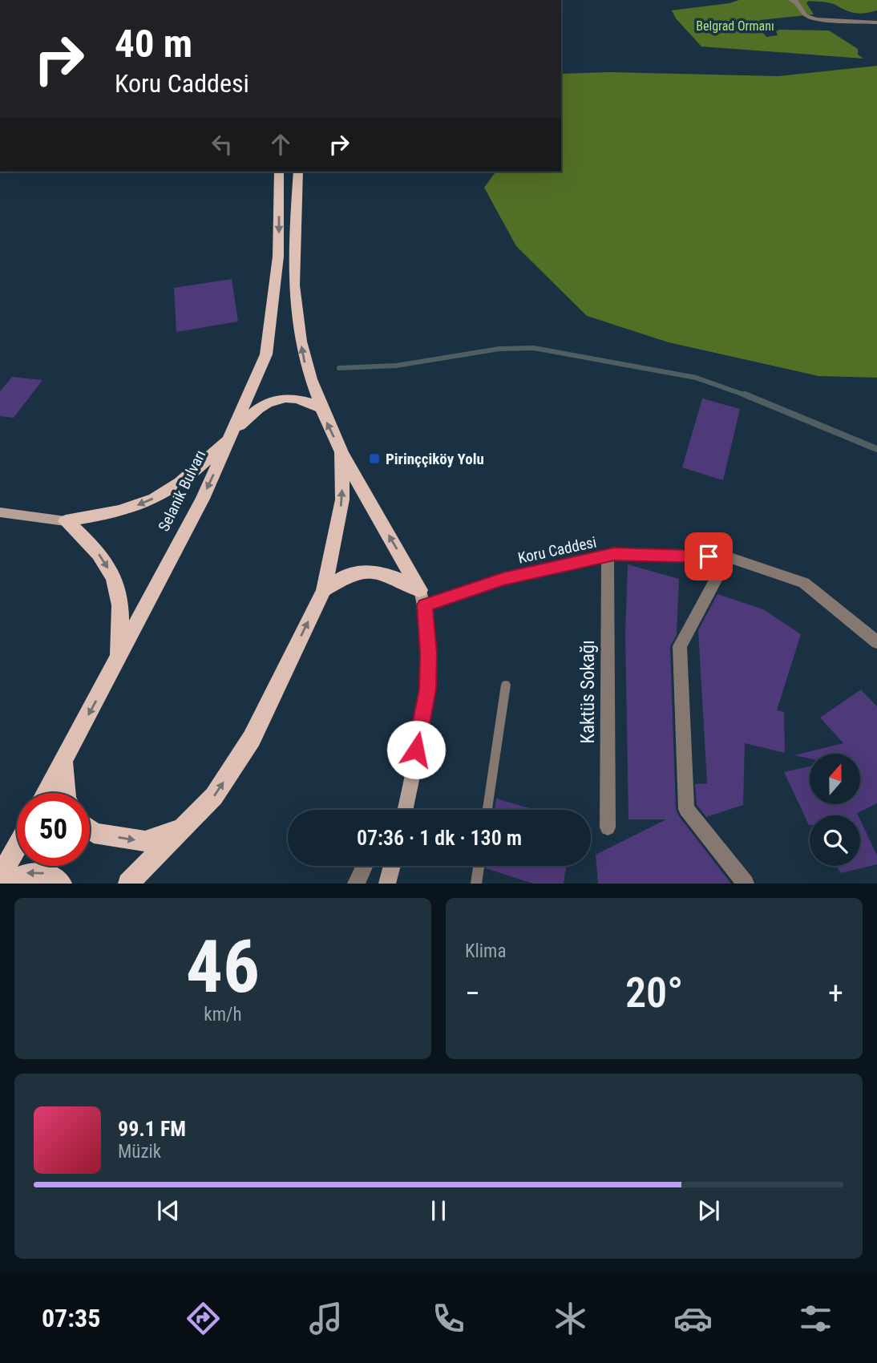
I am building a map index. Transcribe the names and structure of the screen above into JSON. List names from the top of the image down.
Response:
{
  "streets": {
    "main road": ["Selanik Bulvarı"],
    "street": ["Koru Caddesi", "Kaktüs Sokağı"]
  },
  "crossings": [
    ["Koru Caddesi", "Kaktüs Sokağı"]
  ],
  "one_way": ["Selanik Bulvarı"],
  "parks": ["Belgrad Ormanı"],
  "places": {
    "transit": ["Pirinççiköy Yolu"]
  },
  "north": "top",
  "page": {
    "turn": ["40 m", "Koru Caddesi"],
    "limit": "50",
    "trip": "07:36 · 1 dk · 130 m",
    "tile": [
      ["46", "km/h"],
      "Klima"
    ],
    "heat": ["−", "20°", "+"],
    "song": ["99.1 FM", "Müzik"],
    "tabs": "07:35"
  }
}
